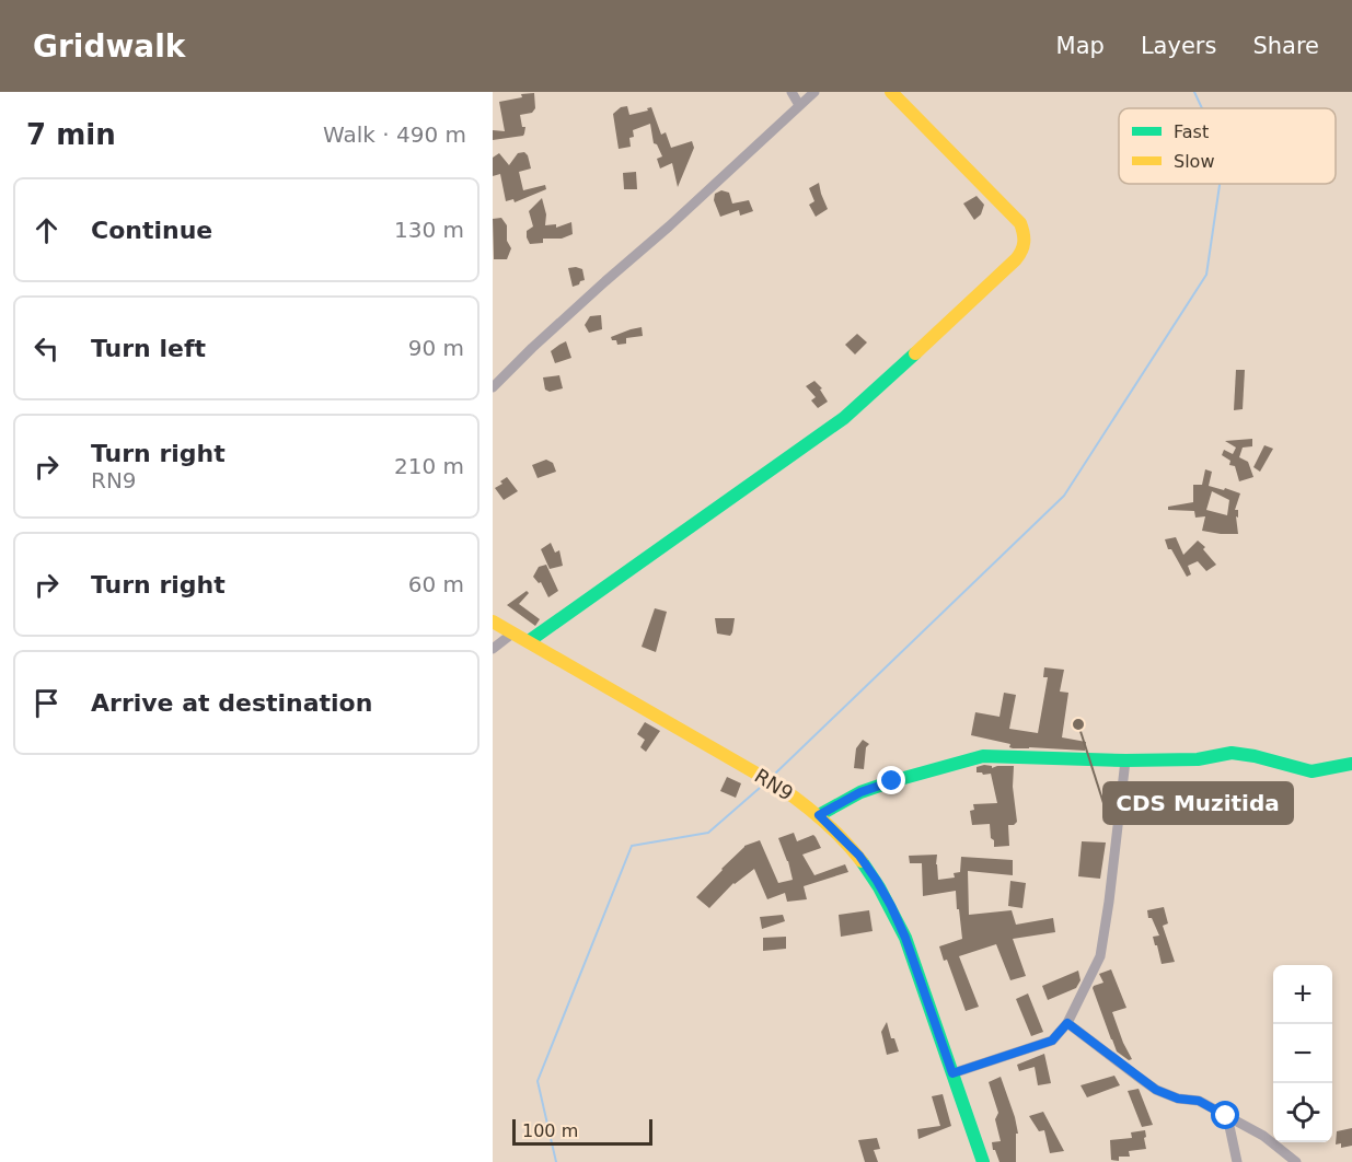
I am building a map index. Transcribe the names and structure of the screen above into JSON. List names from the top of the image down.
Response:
{
  "streets": {
    "street": ["RN9"]
  },
  "places": ["CDS Muzitida"],
  "legend": ["Fast", "Slow"],
  "scale_bar": "100 m",
  "page": {
    "header": "Gridwalk",
    "nav": ["Map", "Layers", "Share"],
    "heading": ["7 min", "Walk · 490 m"],
    "list": [
      ["Continue", "130 m"],
      ["Turn left", "90 m"],
      ["Turn right", "RN9", "210 m"],
      ["Turn right", "60 m"],
      "Arrive at destination"
    ],
    "map_buttons": ["+", "−"],
    "scale": "100 m"
  }
}
